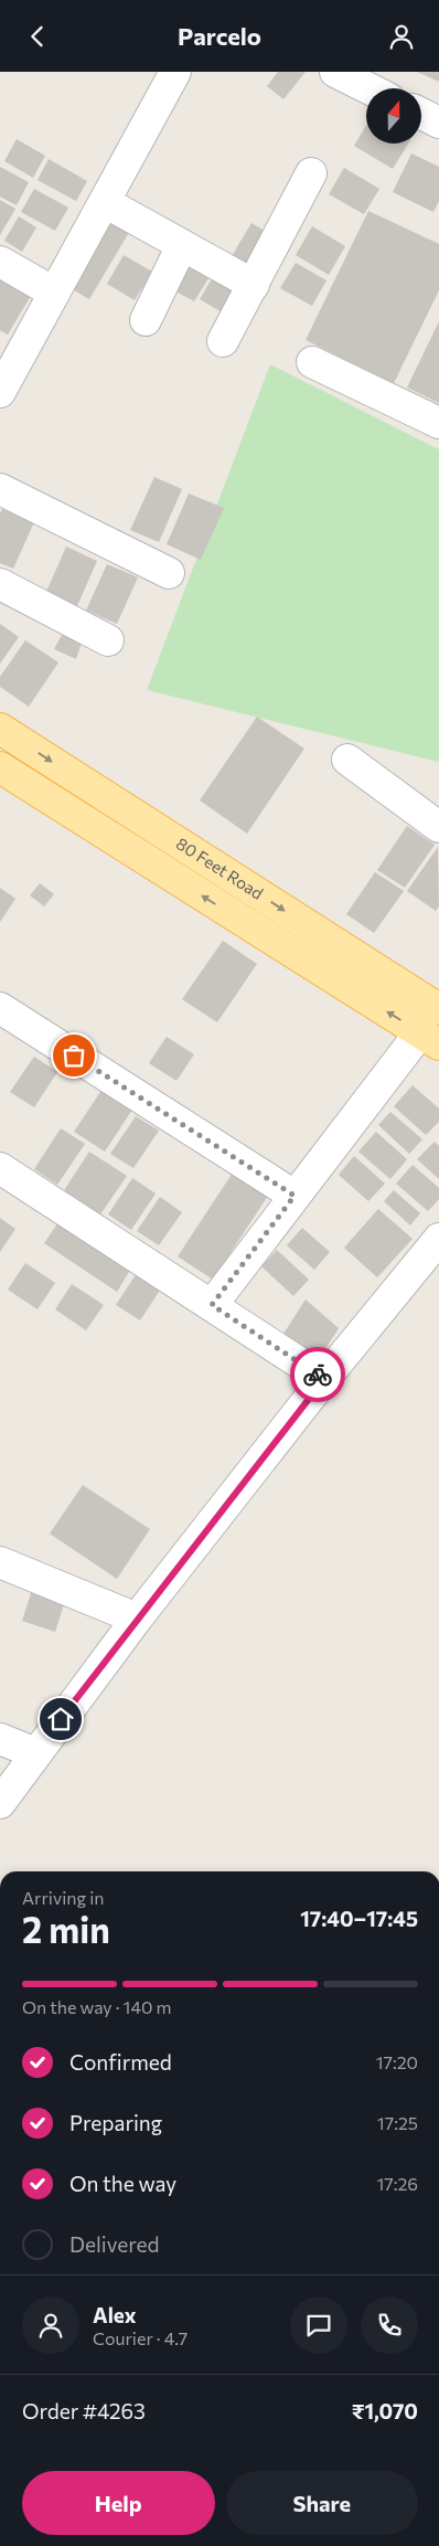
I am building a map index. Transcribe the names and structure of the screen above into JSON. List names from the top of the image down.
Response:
{
  "streets": {
    "main road": ["80 Feet Road"]
  },
  "north": "top",
  "page": {
    "header": "Parcelo",
    "heading": ["2 min", "Arriving in", "17:40–17:45"],
    "panel": [
      "Alex",
      "Courier · 4.7",
      "Order #4263",
      "₹1,070"
    ],
    "bar": "On the way · 140 m",
    "list": [
      ["Confirmed", "17:20"],
      ["Preparing", "17:25"],
      ["On the way", "17:26"],
      "Delivered"
    ],
    "buttons": ["Help", "Share"]
  }
}
